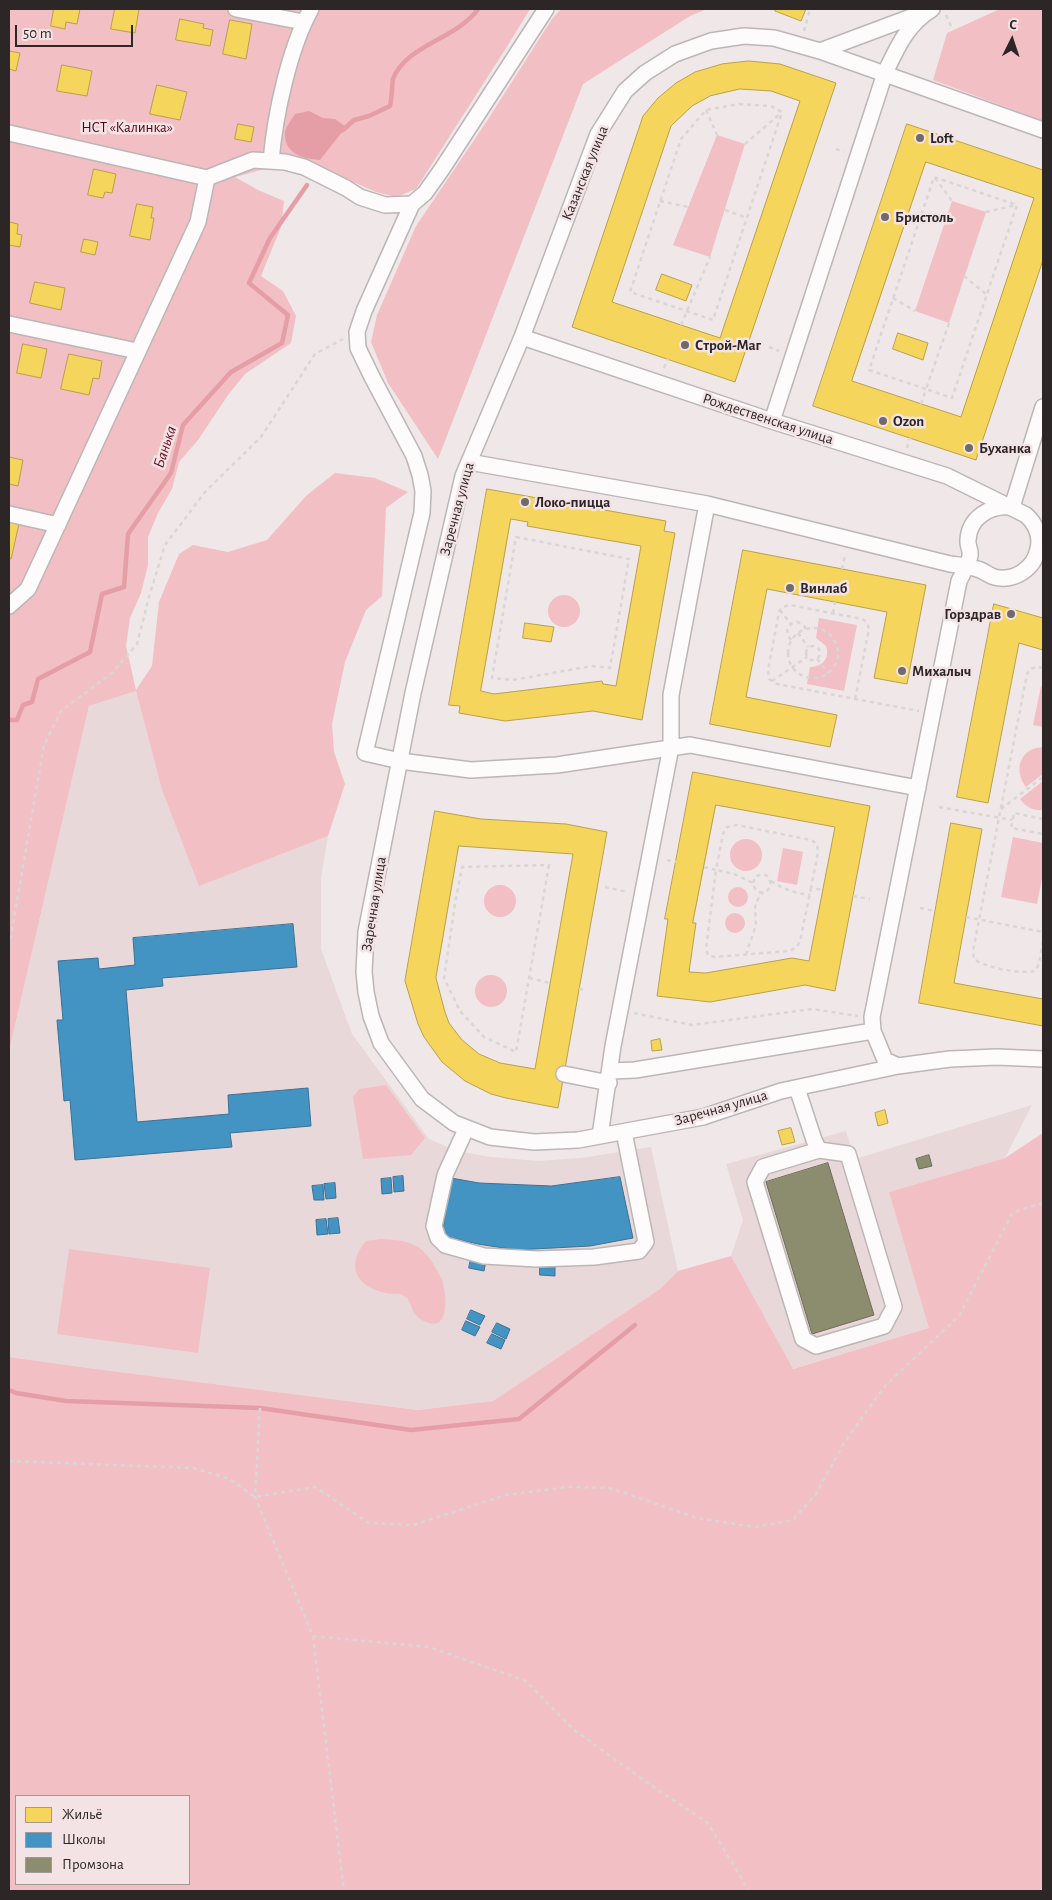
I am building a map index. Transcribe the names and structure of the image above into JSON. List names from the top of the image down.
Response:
{
  "streets": {
    "street": ["Казанская улица", "Рождественская улица", "Заречная улица"]
  },
  "crossings": [
    ["Казанская улица", "Рождественская улица"],
    ["Казанская улица", "Заречная улица"],
    ["Рождественская улица", "Заречная улица"]
  ],
  "water": ["Банька"],
  "parks": ["НСТ «Калинка»"],
  "places": [
    "Loft",
    "Бристоль",
    "Строй-Маг",
    "Ozon",
    "Буханка",
    "Локо-пицца",
    "Винлаб",
    "Горздрав",
    "Михалыч"
  ],
  "legend": ["Жильё", "Школы", "Промзона"],
  "scale_bar": "50 m",
  "north": "top"
}
